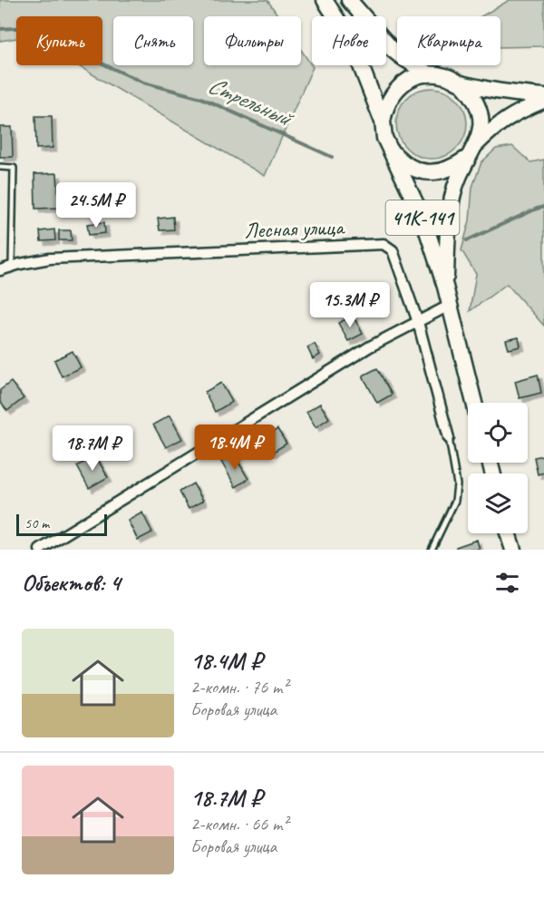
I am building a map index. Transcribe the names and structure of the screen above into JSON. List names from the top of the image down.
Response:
{
  "streets": {
    "main road": ["41К-141"],
    "street": ["Лесная улица"]
  },
  "water": ["Стрельный"],
  "scale_bar": "50 m",
  "page": {
    "chip": [
      "Купить",
      "Снять",
      "Фильтры",
      "Новое",
      "Квартира"
    ],
    "price": [
      "24.5M ₽",
      "15.3M ₽",
      "18.4M ₽",
      "18.7M ₽"
    ],
    "scale": "50 m",
    "heading": "Объектов: 4",
    "list": [
      {
        "name": "18.4M ₽",
        "note": "2-комн. · 76 m² · Боровая улица"
      },
      {
        "name": "18.7M ₽",
        "note": "2-комн. · 66 m² · Боровая улица"
      }
    ]
  }
}
